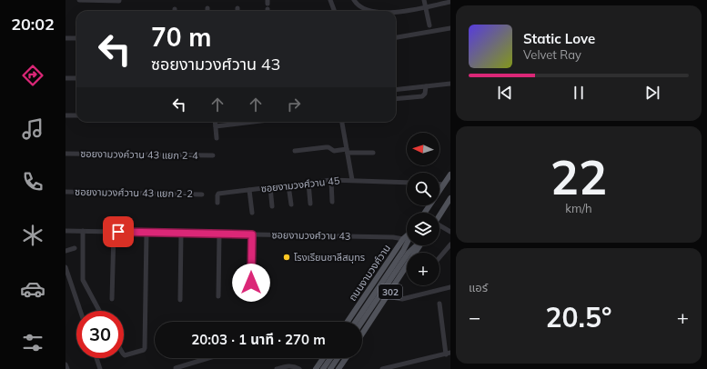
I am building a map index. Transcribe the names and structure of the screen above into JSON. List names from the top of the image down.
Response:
{
  "streets": {
    "main road": ["ถนนงามวงศ์วาน", "302"],
    "street": [
      "ซอยงามวงค์วาน 43 แยก 2-4",
      "ซอยงามวงศ์วาน 45",
      "ซอยงามวงศ์วาน 43 แยก 2-2",
      "ซอยงามวงศ์วาน 43"
    ]
  },
  "crossings": [
    ["ซอยงามวงศ์วาน 43", "ถนนงามวงศ์วาน"]
  ],
  "places": ["โรงเรียนชาลีสมุทร"],
  "north": "left",
  "page": {
    "tabs": "20:02",
    "turn": ["70 m", "ซอยงามวงศ์วาน 43"],
    "song": ["Static Love", "Velvet Ray"],
    "tile": [
      ["22", "km/h"],
      "แอร์"
    ],
    "map_buttons": "+",
    "heat": ["−", "20.5°", "+"],
    "limit": "30",
    "trip": "20:03 · 1 นาที · 270 m"
  }
}
